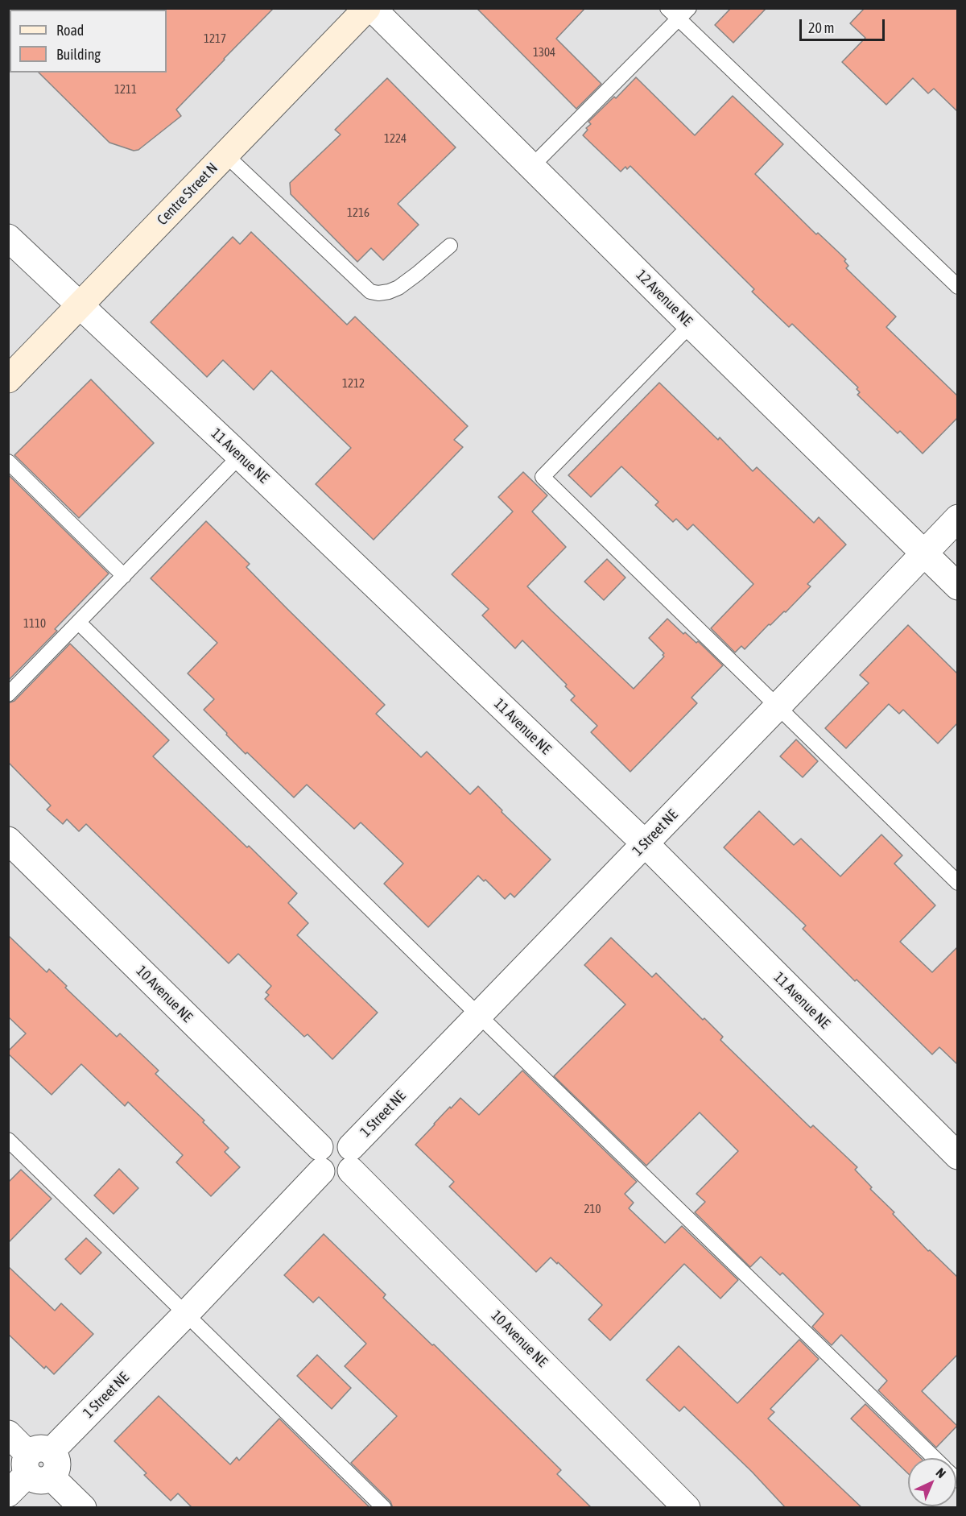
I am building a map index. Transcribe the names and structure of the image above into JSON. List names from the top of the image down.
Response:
{
  "streets": {
    "main road": ["Centre Street N"],
    "street": [
      "12 Avenue NE",
      "11 Avenue NE",
      "1 Street NE",
      "10 Avenue NE"
    ]
  },
  "crossings": [
    ["Centre Street N", "11 Avenue NE"],
    ["12 Avenue NE", "1 Street NE"],
    ["11 Avenue NE", "1 Street NE"],
    ["1 Street NE", "10 Avenue NE"]
  ],
  "house_numbers": [
    "1217",
    "1304",
    "1211",
    "1224",
    "1216",
    "1212",
    "1110",
    "210"
  ],
  "legend": ["Road", "Building"],
  "scale_bar": "20 m",
  "north": "top right"
}
